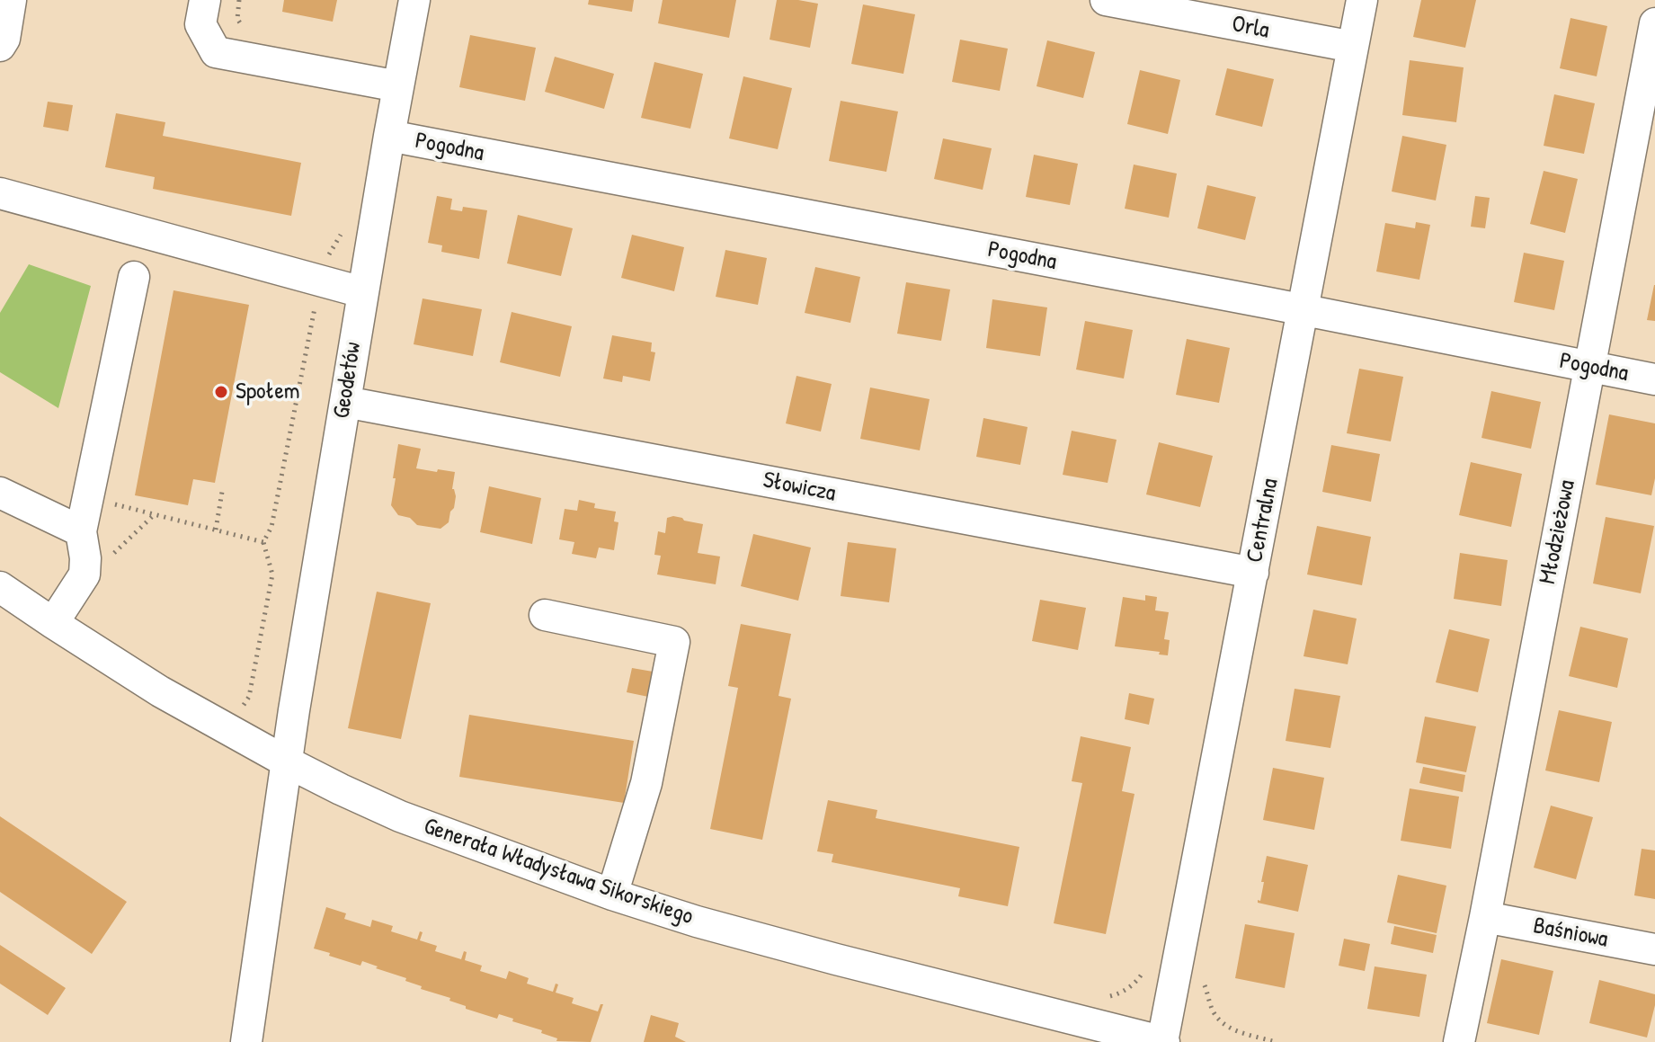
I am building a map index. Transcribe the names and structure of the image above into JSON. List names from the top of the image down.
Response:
{
  "streets": {
    "street": [
      "Orla",
      "Pogodna",
      "Geodetów",
      "Słowicza",
      "Centralna",
      "Młodzieżowa",
      "Generała Władysława Sikorskiego",
      "Baśniowa"
    ]
  },
  "crossings": [
    ["Orla", "Centralna"],
    ["Pogodna", "Geodetów"],
    ["Pogodna", "Centralna"],
    ["Pogodna", "Młodzieżowa"],
    ["Geodetów", "Słowicza"],
    ["Geodetów", "Generała Władysława Sikorskiego"],
    ["Słowicza", "Centralna"],
    ["Centralna", "Generała Władysława Sikorskiego"],
    ["Młodzieżowa", "Baśniowa"]
  ],
  "places": ["Społem"]
}
